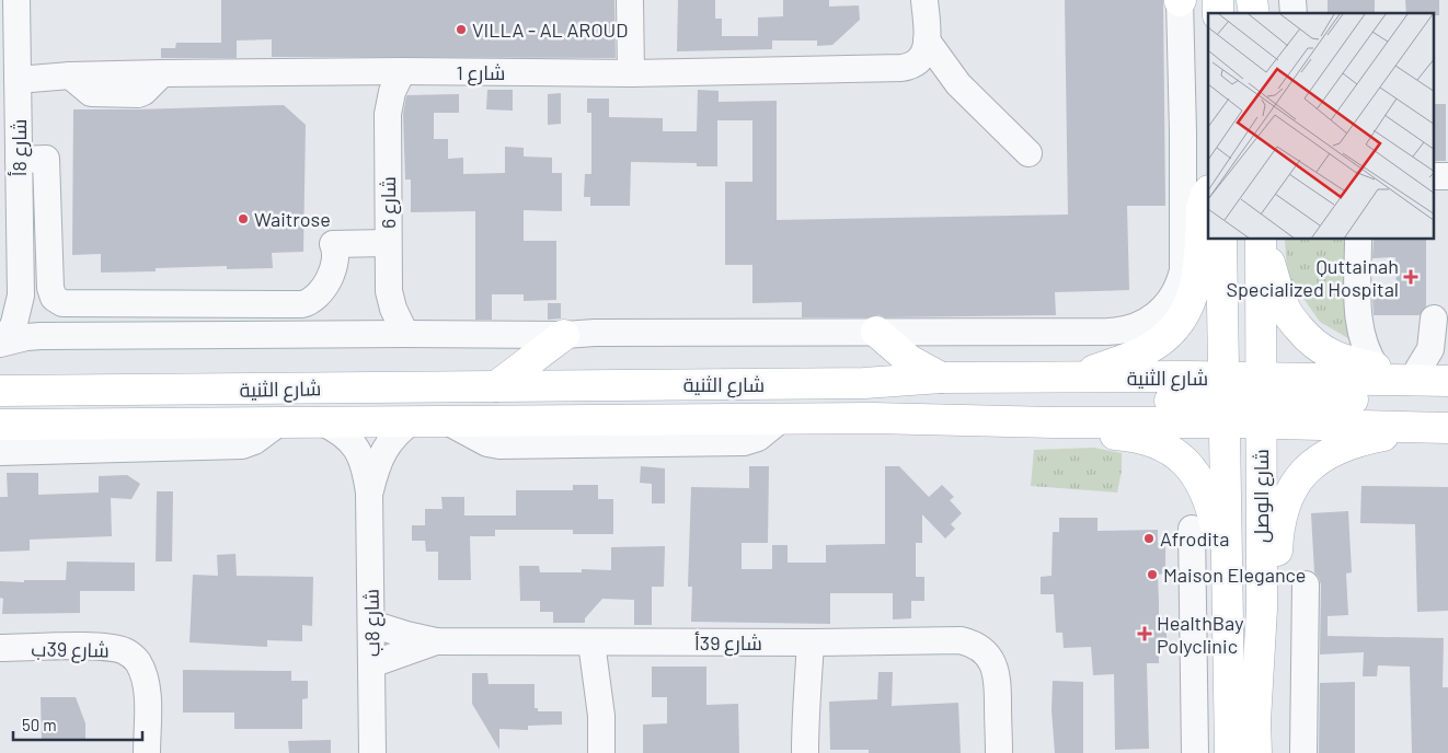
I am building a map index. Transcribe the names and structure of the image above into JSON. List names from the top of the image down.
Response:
{
  "streets": {
    "main road": ["شارع الثنية", "شارع الوصل"],
    "street": [
      "شارع 1",
      "شارع 8أ",
      "شارع 6",
      "شارع 8ب",
      "شارع 39أ",
      "شارع 39ب"
    ]
  },
  "crossings": [
    ["شارع 1", "شارع 8أ"],
    ["شارع 1", "شارع 6"],
    ["شارع الثنية", "شارع الوصل"],
    ["شارع الثنية", "شارع 8ب"],
    ["شارع 8ب", "شارع 39أ"]
  ],
  "places": {
    "other": [
      "VILLA - AL AROUD",
      "Waitrose",
      "Afrodita",
      "Maison Elegance"
    ],
    "health": ["Quttainah Specialized Hospital", "HealthBay Polyclinic"]
  },
  "scale_bar": "50 m"
}
